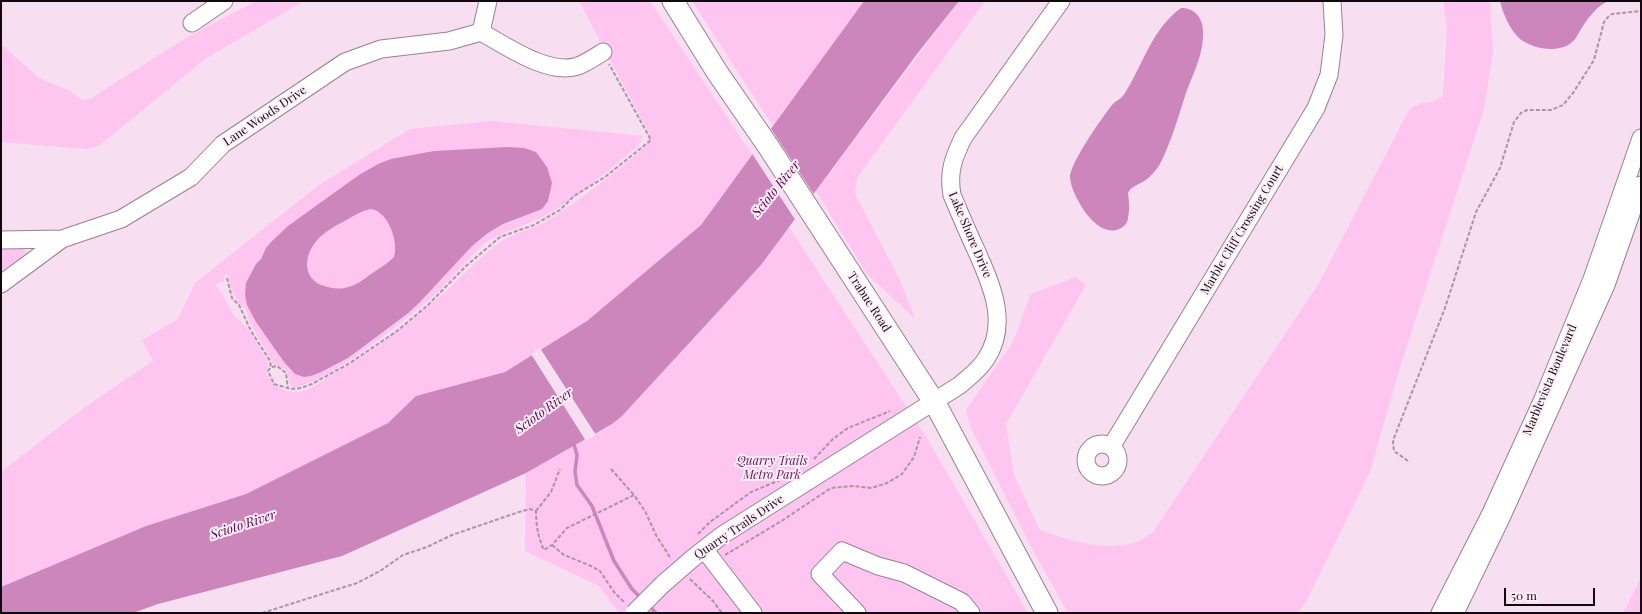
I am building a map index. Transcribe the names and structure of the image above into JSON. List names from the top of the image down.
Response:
{
  "streets": {
    "main road": ["Trabue Road"],
    "street": [
      "Lane Woods Drive",
      "Marble Cliff Crossing Court",
      "Lake Shore Drive",
      "Marblevista Boulevard",
      "Quarry Trails Drive"
    ]
  },
  "crossings": [
    ["Lake Shore Drive", "Trabue Road"],
    ["Lake Shore Drive", "Quarry Trails Drive"],
    ["Trabue Road", "Quarry Trails Drive"]
  ],
  "water": ["Scioto River"],
  "parks": ["Quarry Trails Metro Park"],
  "scale_bar": "50 m"
}
